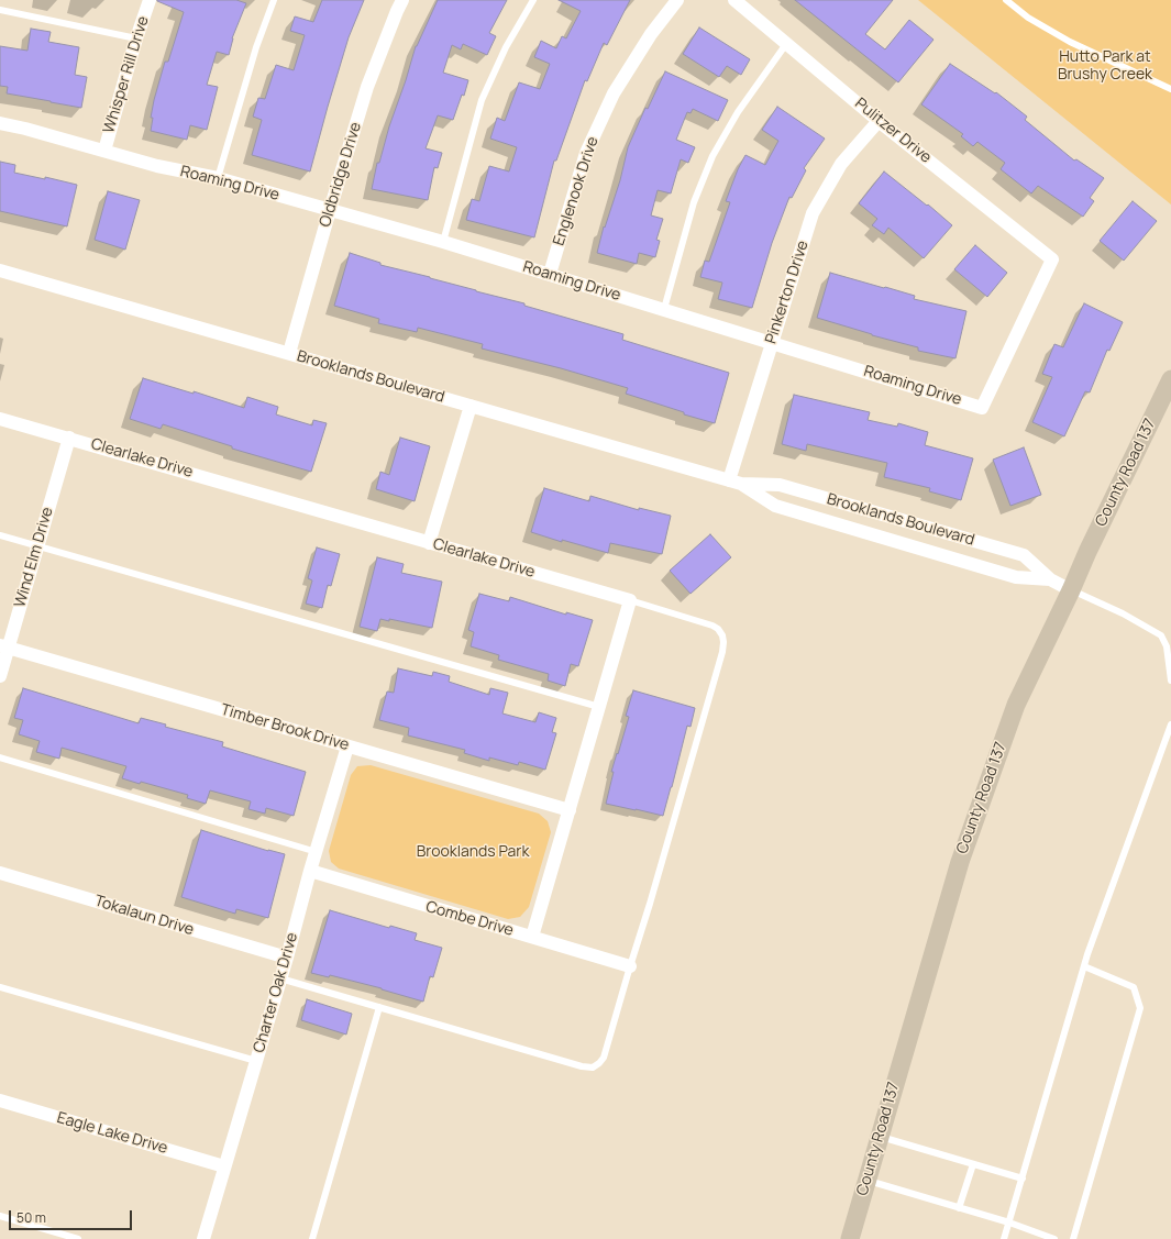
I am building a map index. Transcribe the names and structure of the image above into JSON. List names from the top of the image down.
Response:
{
  "streets": {
    "street": [
      "Whisper Rill Drive",
      "Pulitzer Drive",
      "Oldbridge Drive",
      "Roaming Drive",
      "Englenook Drive",
      "Pinkerton Drive",
      "Brooklands Boulevard",
      "Clearlake Drive",
      "County Road 137",
      "Wind Elm Drive",
      "Timber Brook Drive",
      "Tokalaun Drive",
      "Combe Drive",
      "Charter Oak Drive",
      "Eagle Lake Drive"
    ]
  },
  "crossings": [
    ["Whisper Rill Drive", "Roaming Drive"],
    ["Pulitzer Drive", "Roaming Drive"],
    ["Pulitzer Drive", "Pinkerton Drive"],
    ["Oldbridge Drive", "Roaming Drive"],
    ["Oldbridge Drive", "Brooklands Boulevard"],
    ["Roaming Drive", "Englenook Drive"],
    ["Roaming Drive", "Pinkerton Drive"],
    ["Pinkerton Drive", "Brooklands Boulevard"],
    ["Brooklands Boulevard", "County Road 137"],
    ["Clearlake Drive", "Wind Elm Drive"],
    ["Wind Elm Drive", "Timber Brook Drive"],
    ["Timber Brook Drive", "Charter Oak Drive"],
    ["Tokalaun Drive", "Charter Oak Drive"],
    ["Combe Drive", "Charter Oak Drive"],
    ["Charter Oak Drive", "Eagle Lake Drive"]
  ],
  "parks": ["Hutto Park at Brushy Creek", "Brooklands Park"],
  "scale_bar": "50 m"
}
